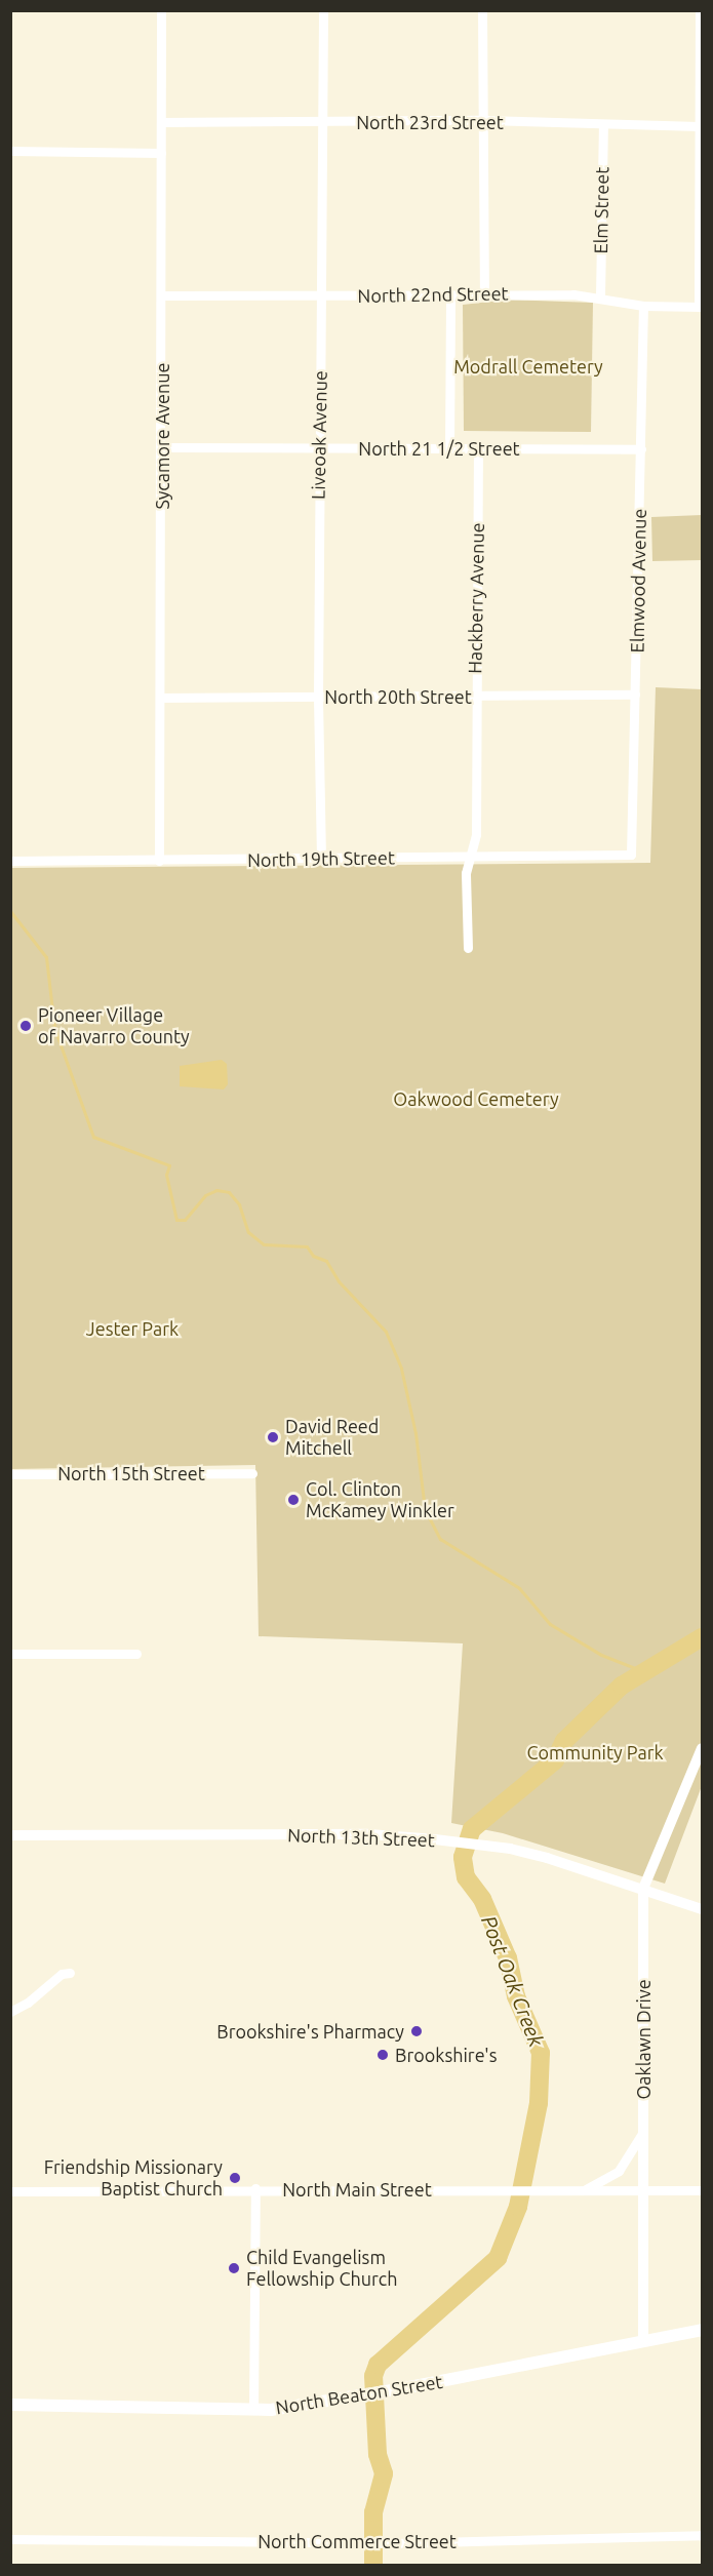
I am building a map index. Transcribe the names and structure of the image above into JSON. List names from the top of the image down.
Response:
{
  "streets": {
    "main road": ["North Beaton Street"],
    "street": [
      "North 23rd Street",
      "Elm Street",
      "North 22nd Street",
      "Liveoak Avenue",
      "Sycamore Avenue",
      "North 21 1/2 Street",
      "Elmwood Avenue",
      "Hackberry Avenue",
      "North 20th Street",
      "North 19th Street",
      "North 15th Street",
      "North 13th Street",
      "Oaklawn Drive",
      "North Main Street",
      "North Commerce Street"
    ]
  },
  "crossings": [
    ["North 23rd Street", "Elm Street"],
    ["North 23rd Street", "Liveoak Avenue"],
    ["North 23rd Street", "Sycamore Avenue"],
    ["Elm Street", "North 22nd Street"],
    ["North 22nd Street", "Liveoak Avenue"],
    ["North 22nd Street", "Sycamore Avenue"],
    ["North 22nd Street", "Elmwood Avenue"],
    ["Liveoak Avenue", "North 21 1/2 Street"],
    ["Liveoak Avenue", "North 20th Street"],
    ["Liveoak Avenue", "North 19th Street"],
    ["Sycamore Avenue", "North 21 1/2 Street"],
    ["Sycamore Avenue", "North 20th Street"],
    ["Sycamore Avenue", "North 19th Street"],
    ["North 21 1/2 Street", "Elmwood Avenue"],
    ["North 21 1/2 Street", "Hackberry Avenue"],
    ["Elmwood Avenue", "North 20th Street"],
    ["Elmwood Avenue", "North 19th Street"],
    ["Hackberry Avenue", "North 20th Street"],
    ["Hackberry Avenue", "North 19th Street"],
    ["North 13th Street", "Oaklawn Drive"],
    ["Oaklawn Drive", "North Main Street"],
    ["Oaklawn Drive", "North Beaton Street"]
  ],
  "water": ["Post Oak Creek"],
  "parks": [
    "Modrall Cemetery",
    "Oakwood Cemetery",
    "Jester Park",
    "Community Park"
  ],
  "places": [
    "Pioneer Village of Navarro County",
    "David Reed Mitchell",
    "Col. Clinton McKamey Winkler",
    "Brookshire's Pharmacy",
    "Brookshire's",
    "Friendship Missionary Baptist Church",
    "Child Evangelism Fellowship Church"
  ]
}
